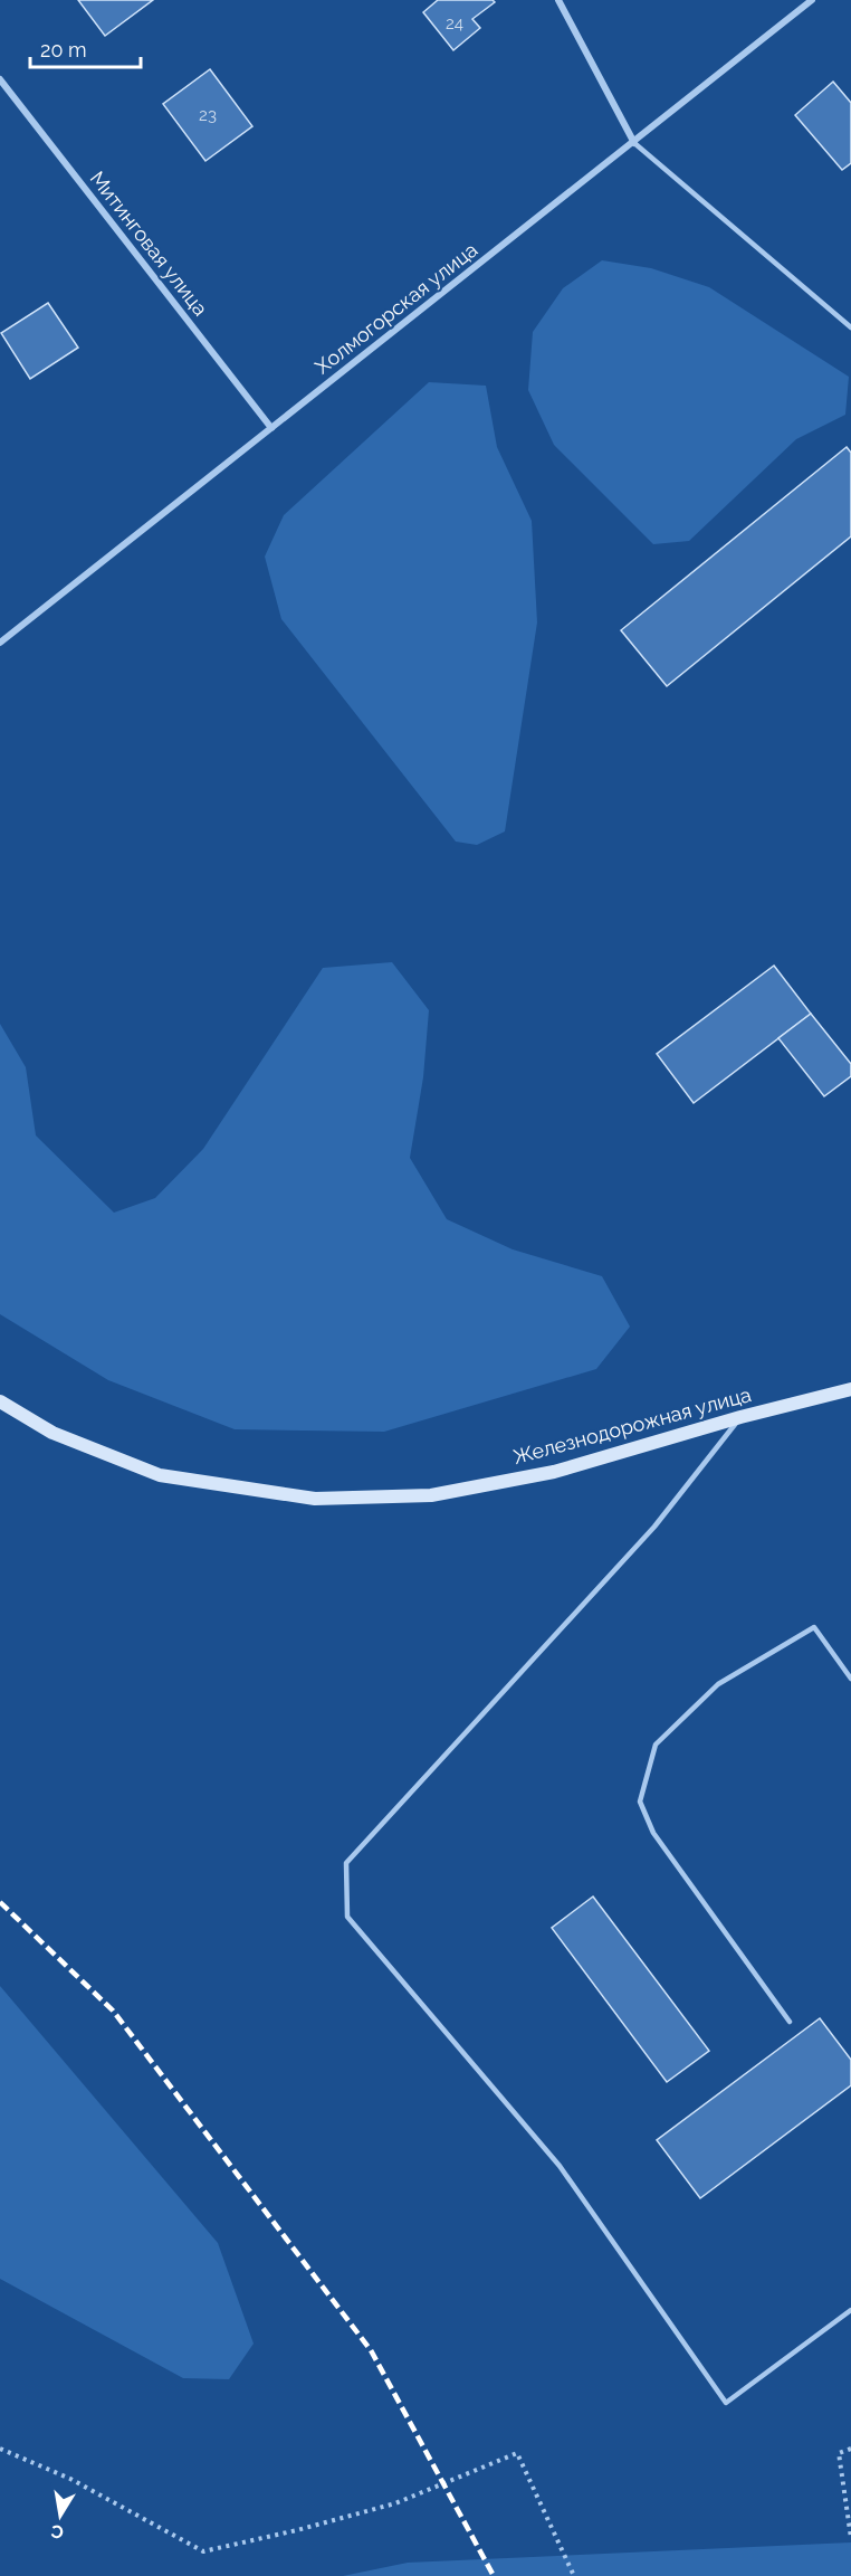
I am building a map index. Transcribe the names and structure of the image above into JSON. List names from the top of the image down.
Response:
{
  "streets": {
    "street": ["Митинговая улица", "Холмогорская улица", "Железнодорожная улица"]
  },
  "crossings": [
    ["Митинговая улица", "Холмогорская улица"]
  ],
  "house_numbers": ["24", "23"],
  "scale_bar": "20 m",
  "north": "bottom"
}
